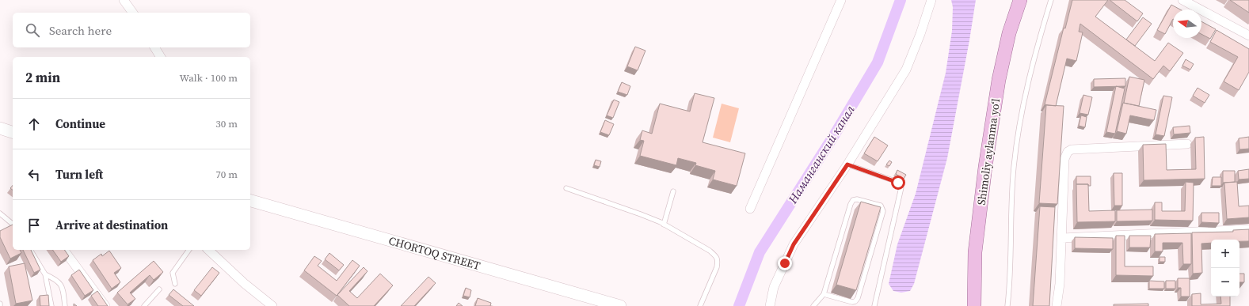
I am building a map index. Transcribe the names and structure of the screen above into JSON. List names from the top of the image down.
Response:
{
  "streets": {
    "main road": ["Shimoliy aylanma yoʻl", "CHORTOQ STREET"]
  },
  "water": ["Наманганский канал"],
  "north": "left",
  "page": {
    "search": "Search here",
    "heading": ["2 min", "Walk · 100 m"],
    "list": [
      ["Continue", "30 m"],
      ["Turn left", "70 m"],
      "Arrive at destination"
    ],
    "map_buttons": ["+", "−"]
  }
}
